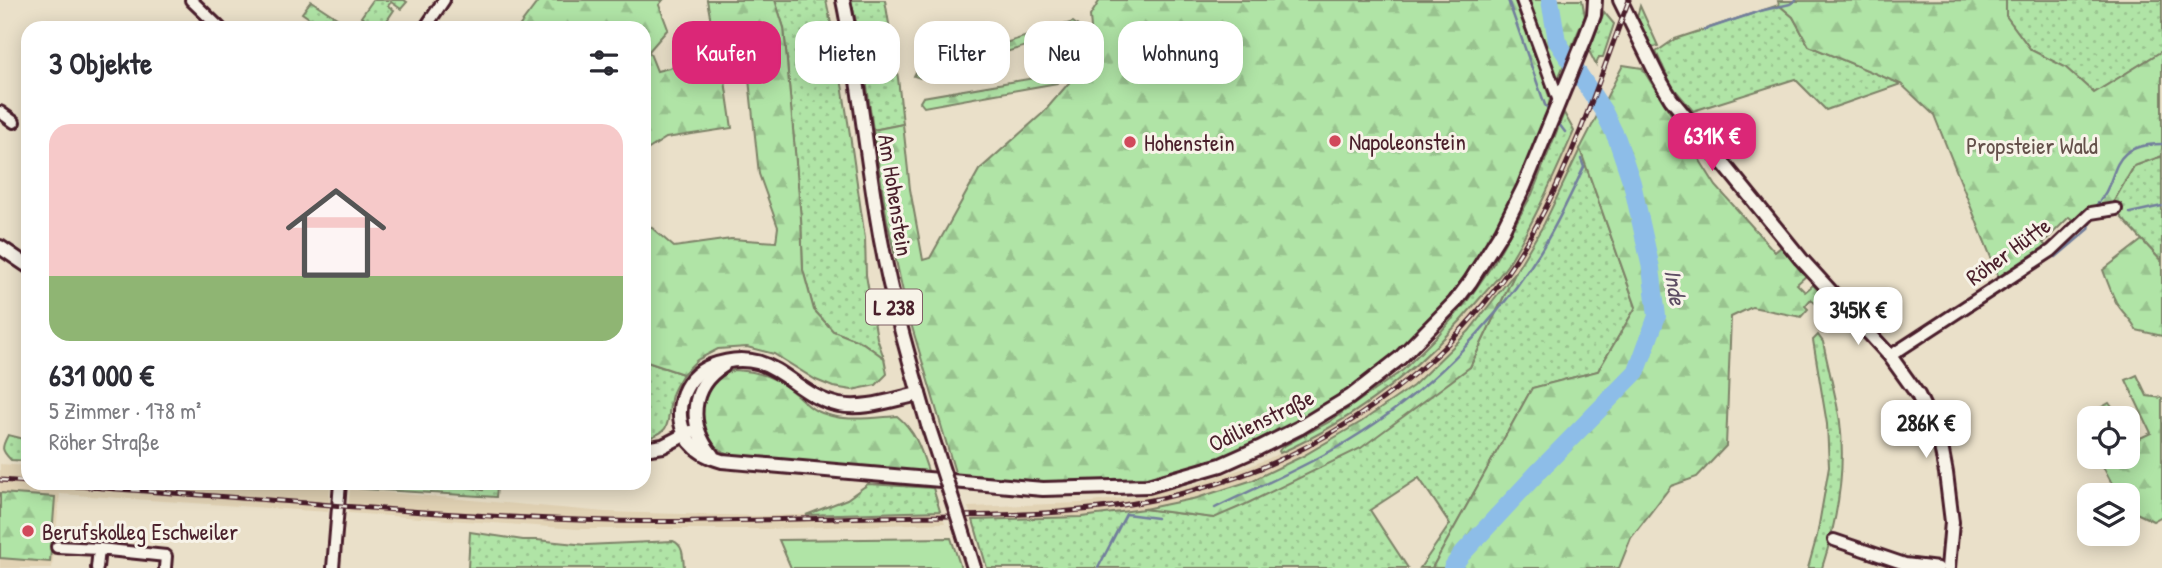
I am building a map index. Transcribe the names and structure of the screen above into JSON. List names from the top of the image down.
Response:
{
  "streets": {
    "main road": ["Am Hohenstein", "L 238", "Odilienstraße"],
    "street": ["Röher Hütte"]
  },
  "water": ["Inde"],
  "parks": ["Propsteier Wald"],
  "places": ["Napoleonstein", "Hohenstein", "Berufskolleg Eschweiler"],
  "page": {
    "chip": [
      "Kaufen",
      "Mieten",
      "Filter",
      "Neu",
      "Wohnung"
    ],
    "heading": "3 Objekte",
    "list": [
      {
        "name": "631 000 €",
        "note": "5 Zimmer · 178 m² · Röher Straße"
      }
    ],
    "price": ["631K €", "345K €", "286K €"]
  }
}
